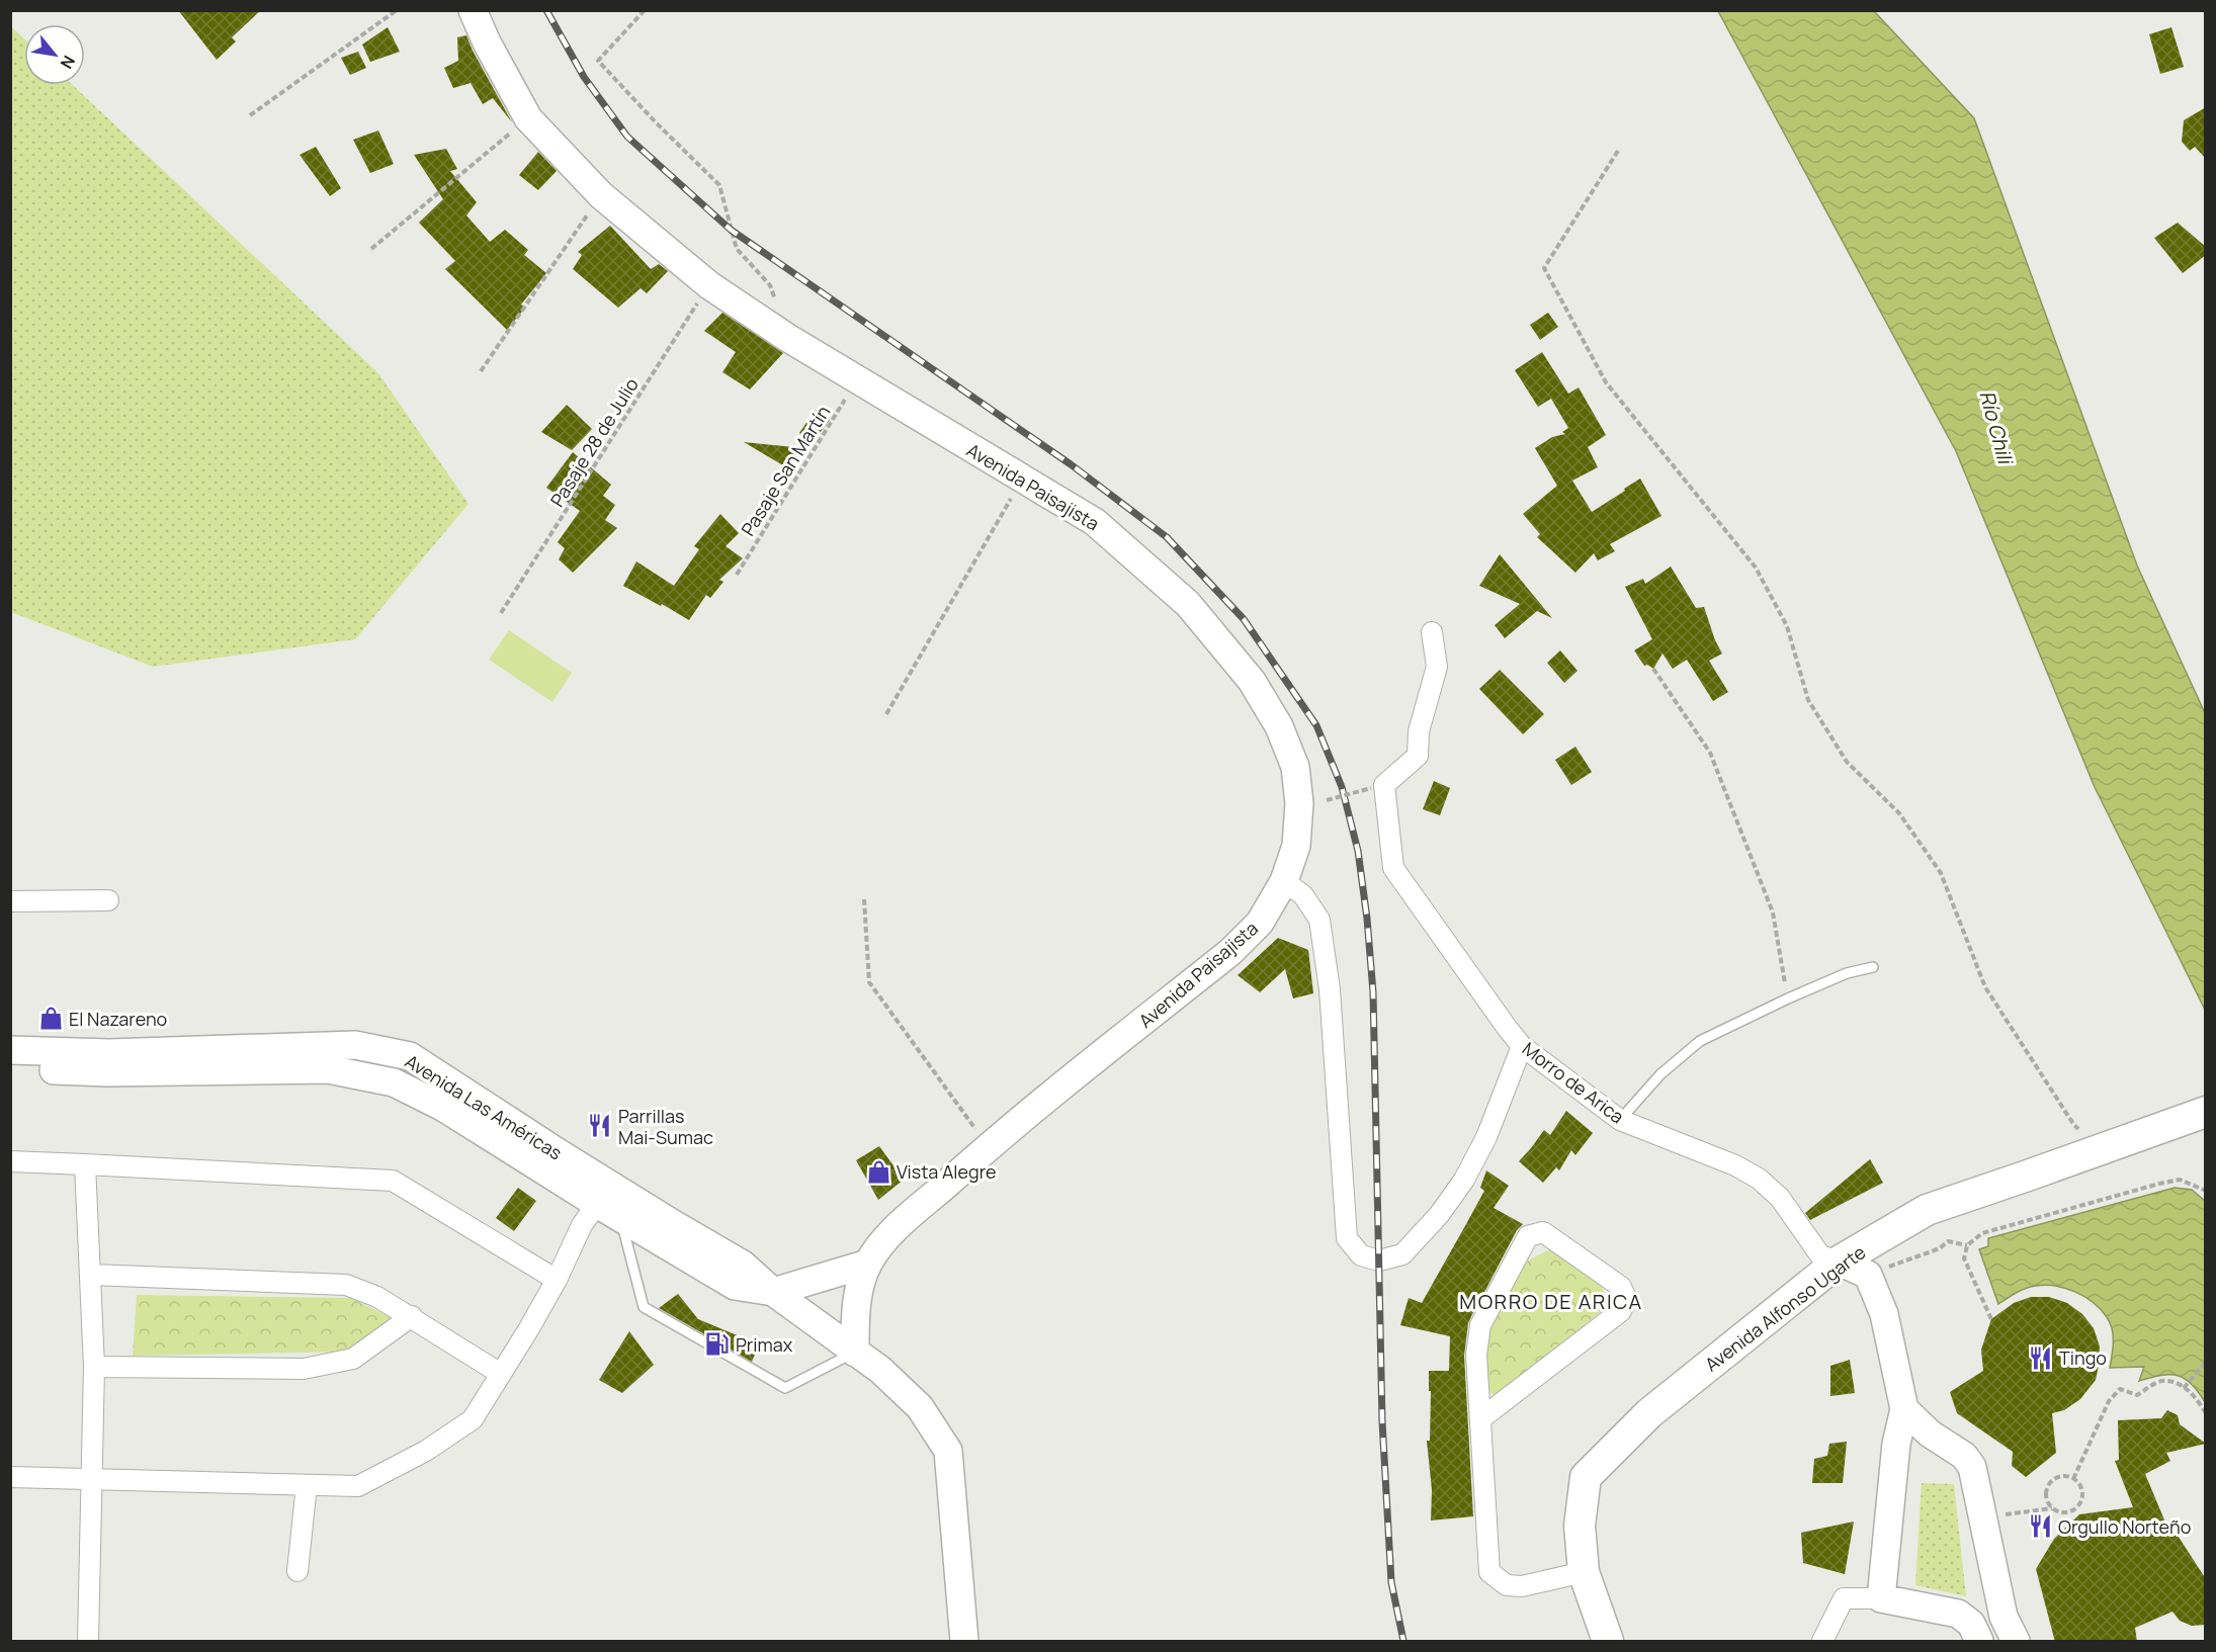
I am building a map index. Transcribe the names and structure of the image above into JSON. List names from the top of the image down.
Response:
{
  "streets": {
    "main road": ["Avenida Paisajista", "Avenida Las Américas", "Avenida Alfonso Ugarte"],
    "street": ["Morro de Arica"],
    "path": ["Pasaje 28 de Julio", "Pasaje San Martín"]
  },
  "crossings": [
    ["Pasaje 28 de Julio", "Avenida Paisajista"],
    ["Pasaje San Martín", "Avenida Paisajista"],
    ["Avenida Paisajista", "Avenida Las Américas"],
    ["Morro de Arica", "Avenida Alfonso Ugarte"]
  ],
  "districts": ["MORRO DE ARICA"],
  "water": ["Río Chili"],
  "places": {
    "shop": ["El Nazareno", "Vista Alegre"],
    "restaurant": ["Parrillas Mai-Sumac", "Tingo", "Orgullo Norteño"],
    "fuel station": ["Primax"]
  },
  "north": "bottom right"
}
